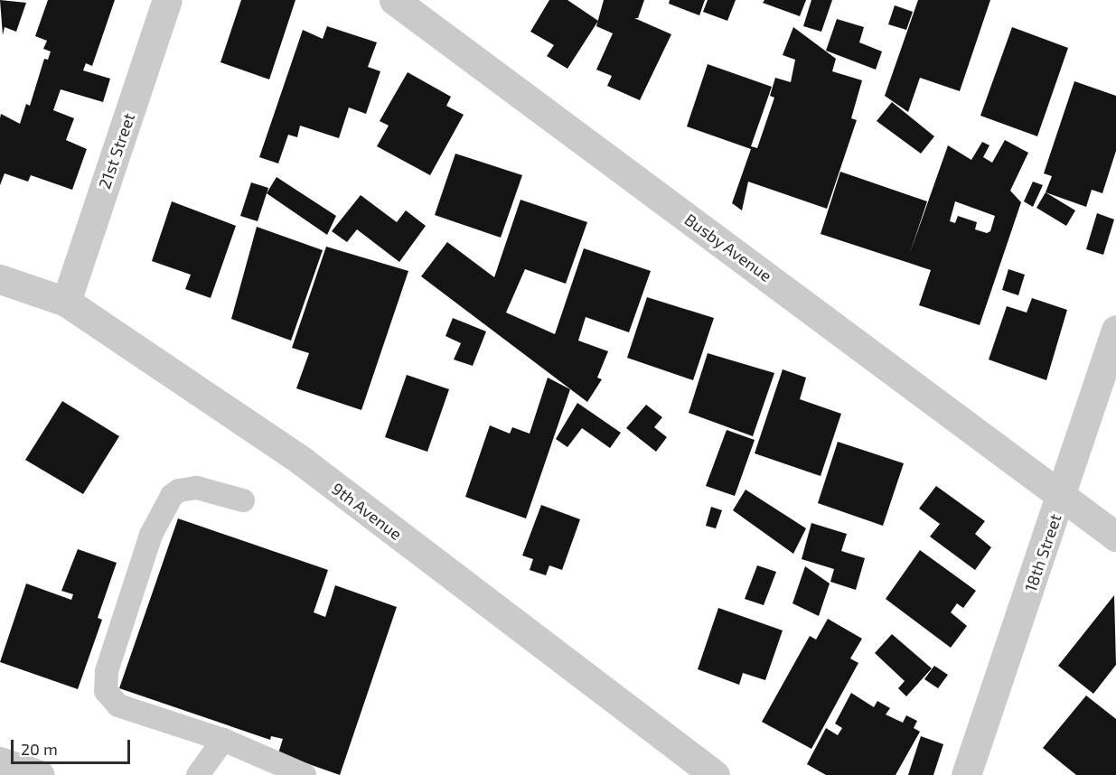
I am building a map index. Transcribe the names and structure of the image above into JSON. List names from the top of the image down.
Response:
{
  "streets": {
    "street": [
      "21st Street",
      "Busby Avenue",
      "9th Avenue",
      "18th Street"
    ]
  },
  "crossings": [
    ["21st Street", "9th Avenue"],
    ["Busby Avenue", "18th Street"]
  ],
  "scale_bar": "20 m"
}
